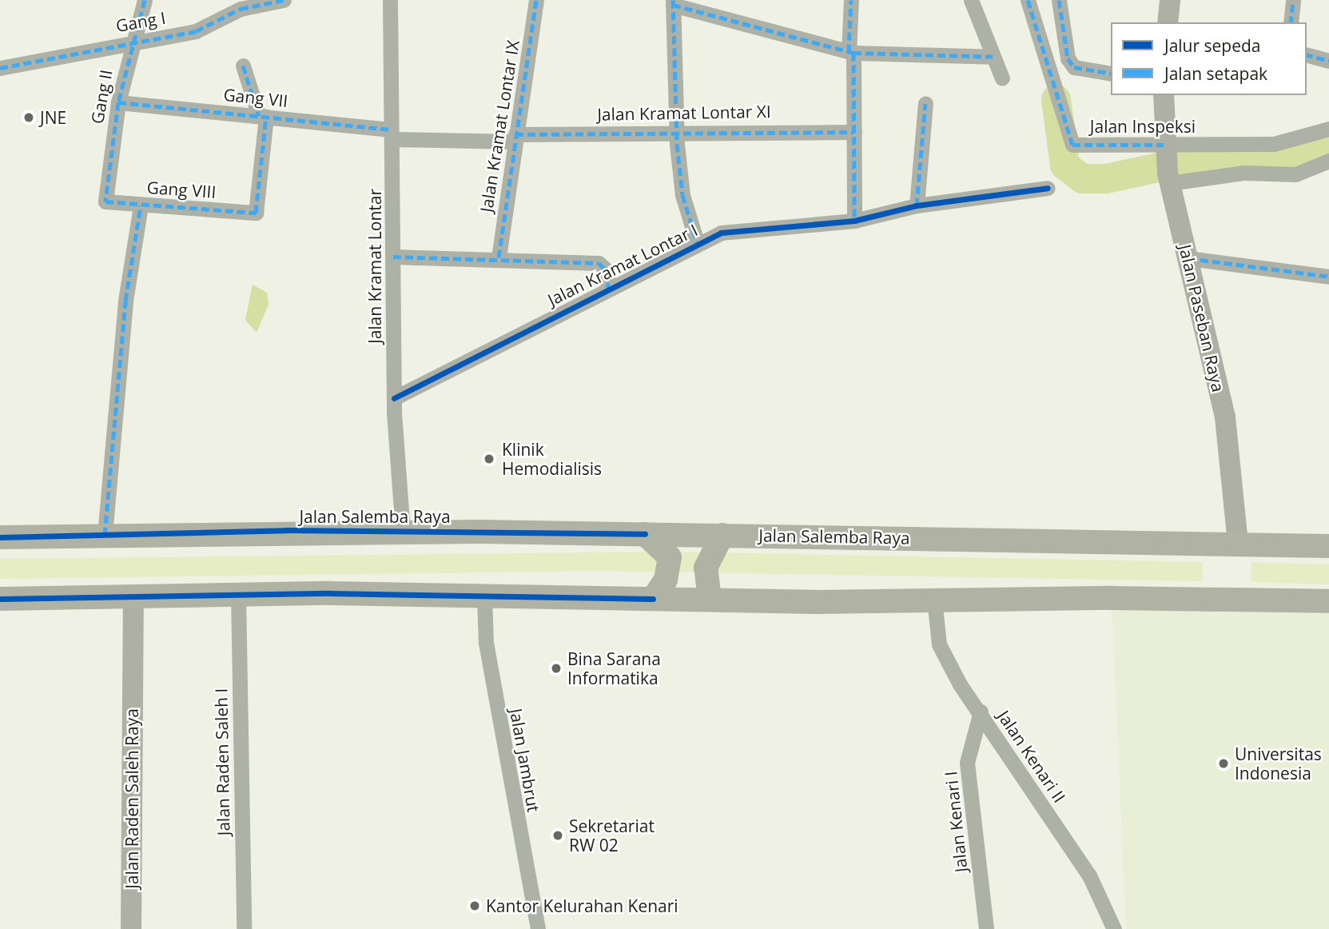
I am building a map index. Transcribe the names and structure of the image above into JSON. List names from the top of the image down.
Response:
{
  "streets": {
    "main road": ["Jalan Paseban Raya", "Jalan Salemba Raya", "Jalan Raden Saleh Raya"],
    "street": [
      "Gang I",
      "Gang II",
      "Gang VII",
      "Jalan Kramat Lontar XI",
      "Jalan Kramat Lontar IX",
      "Jalan Inspeksi",
      "Gang VIII",
      "Jalan Kramat Lontar I",
      "Jalan Kramat Lontar",
      "Jalan Kenari II",
      "Jalan Jambrut",
      "Jalan Raden Saleh I",
      "Jalan Kenari I"
    ]
  },
  "crossings": [
    ["Gang I", "Gang II"],
    ["Gang II", "Gang VII"],
    ["Gang II", "Gang VIII"],
    ["Gang VII", "Jalan Kramat Lontar XI"],
    ["Gang VII", "Jalan Kramat Lontar IX"],
    ["Gang VII", "Gang VIII"],
    ["Gang VII", "Jalan Kramat Lontar"],
    ["Jalan Kramat Lontar XI", "Jalan Kramat Lontar IX"],
    ["Jalan Inspeksi", "Jalan Paseban Raya"],
    ["Jalan Kramat Lontar I", "Jalan Kramat Lontar"],
    ["Jalan Kramat Lontar", "Jalan Salemba Raya"],
    ["Jalan Paseban Raya", "Jalan Salemba Raya"],
    ["Jalan Kenari II", "Jalan Kenari I"]
  ],
  "places": [
    "JNE",
    "Klinik Hemodialisis",
    "Bina Sarana Informatika",
    "Universitas Indonesia",
    "Sekretariat RW 02",
    "Kantor Kelurahan Kenari"
  ],
  "legend": ["Jalur sepeda", "Jalan setapak"]
}
